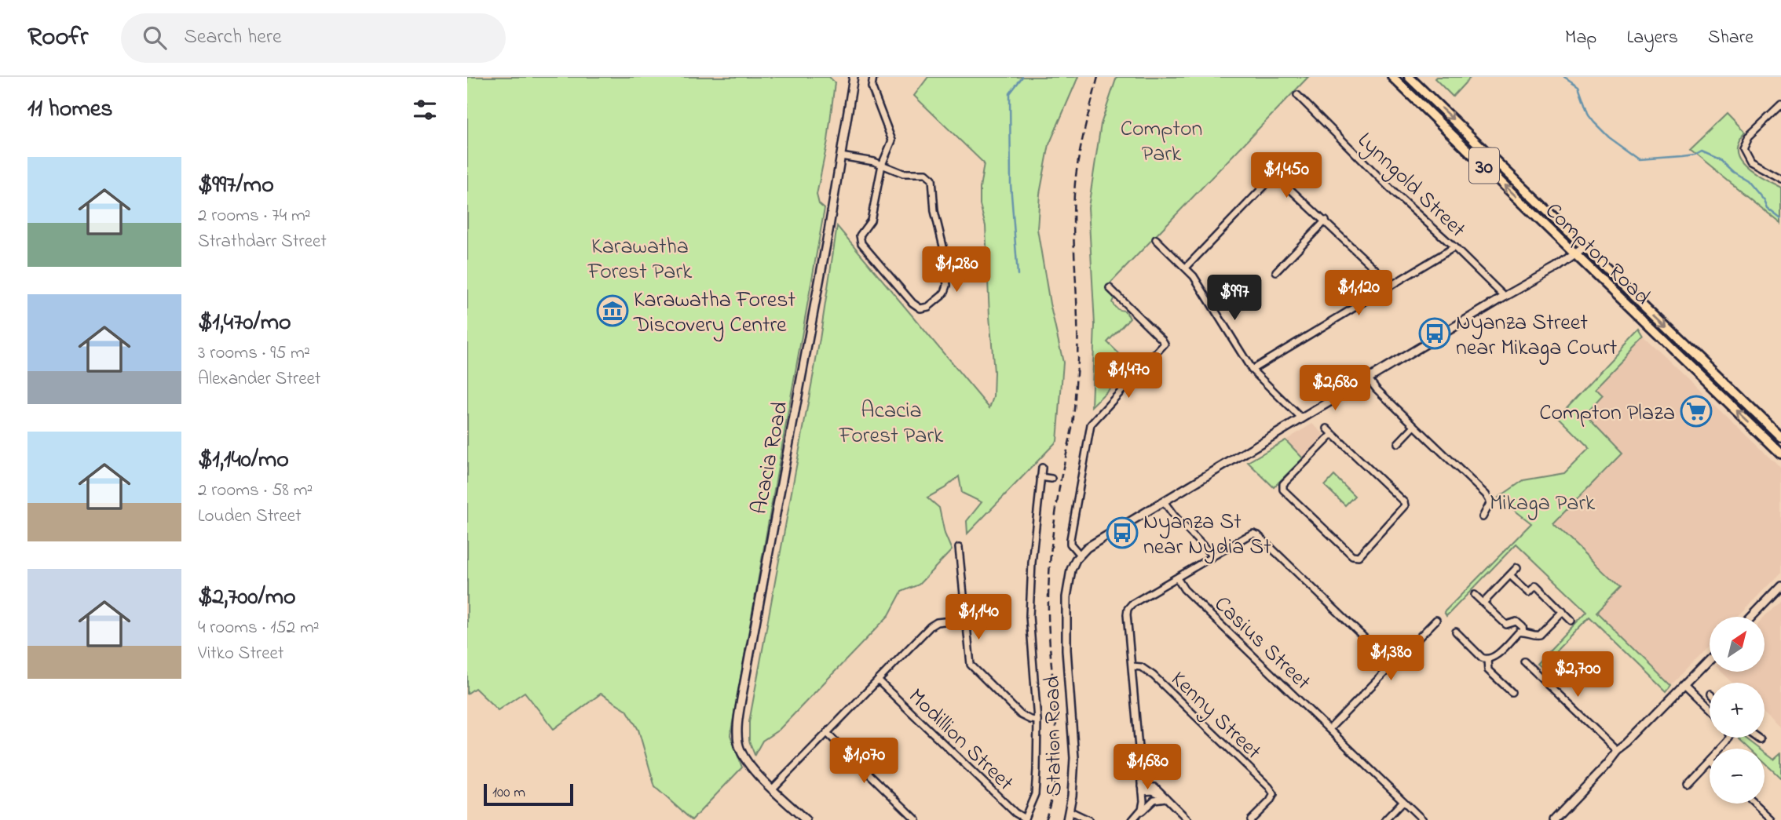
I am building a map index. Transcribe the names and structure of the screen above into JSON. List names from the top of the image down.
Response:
{
  "streets": {
    "main road": ["30", "Compton Road"],
    "street": [
      "Lynngold Street",
      "Acacia Road",
      "Casius Street",
      "Kenny Street",
      "Station Road",
      "Modillion Street"
    ]
  },
  "parks": [
    "Compton Park",
    "Karawatha Forest Park",
    "Acacia Forest Park",
    "Mikaga Park"
  ],
  "places": {
    "museum": ["Karawatha Forest Discovery Centre"],
    "bus stop": ["Nyanza Street near Mikaga Court", "Nyanza St near Nydia St"],
    "supermarket": ["Compton Plaza"]
  },
  "scale_bar": "100 m",
  "north": "top right",
  "page": {
    "header": "Roofr",
    "search": "Search here",
    "nav": ["Map", "Layers", "Share"],
    "heading": "11 homes",
    "list": [
      {
        "name": "$997/mo",
        "note": "2 rooms · 74 m² · Strathdarr Street"
      },
      {
        "name": "$1,470/mo",
        "note": "3 rooms · 95 m² · Alexander Street"
      },
      {
        "name": "$1,140/mo",
        "note": "2 rooms · 58 m² · Louden Street"
      },
      {
        "name": "$2,700/mo",
        "note": "4 rooms · 152 m² · Vitko Street"
      }
    ],
    "price": [
      "$1,450",
      "$1,280",
      "$1,120",
      "$997",
      "$1,470",
      "$2,680",
      "$1,140",
      "$1,380",
      "$2,700",
      "$1,070",
      "$1,680"
    ],
    "map_buttons": ["+", "−"],
    "scale": "100 m"
  }
}
